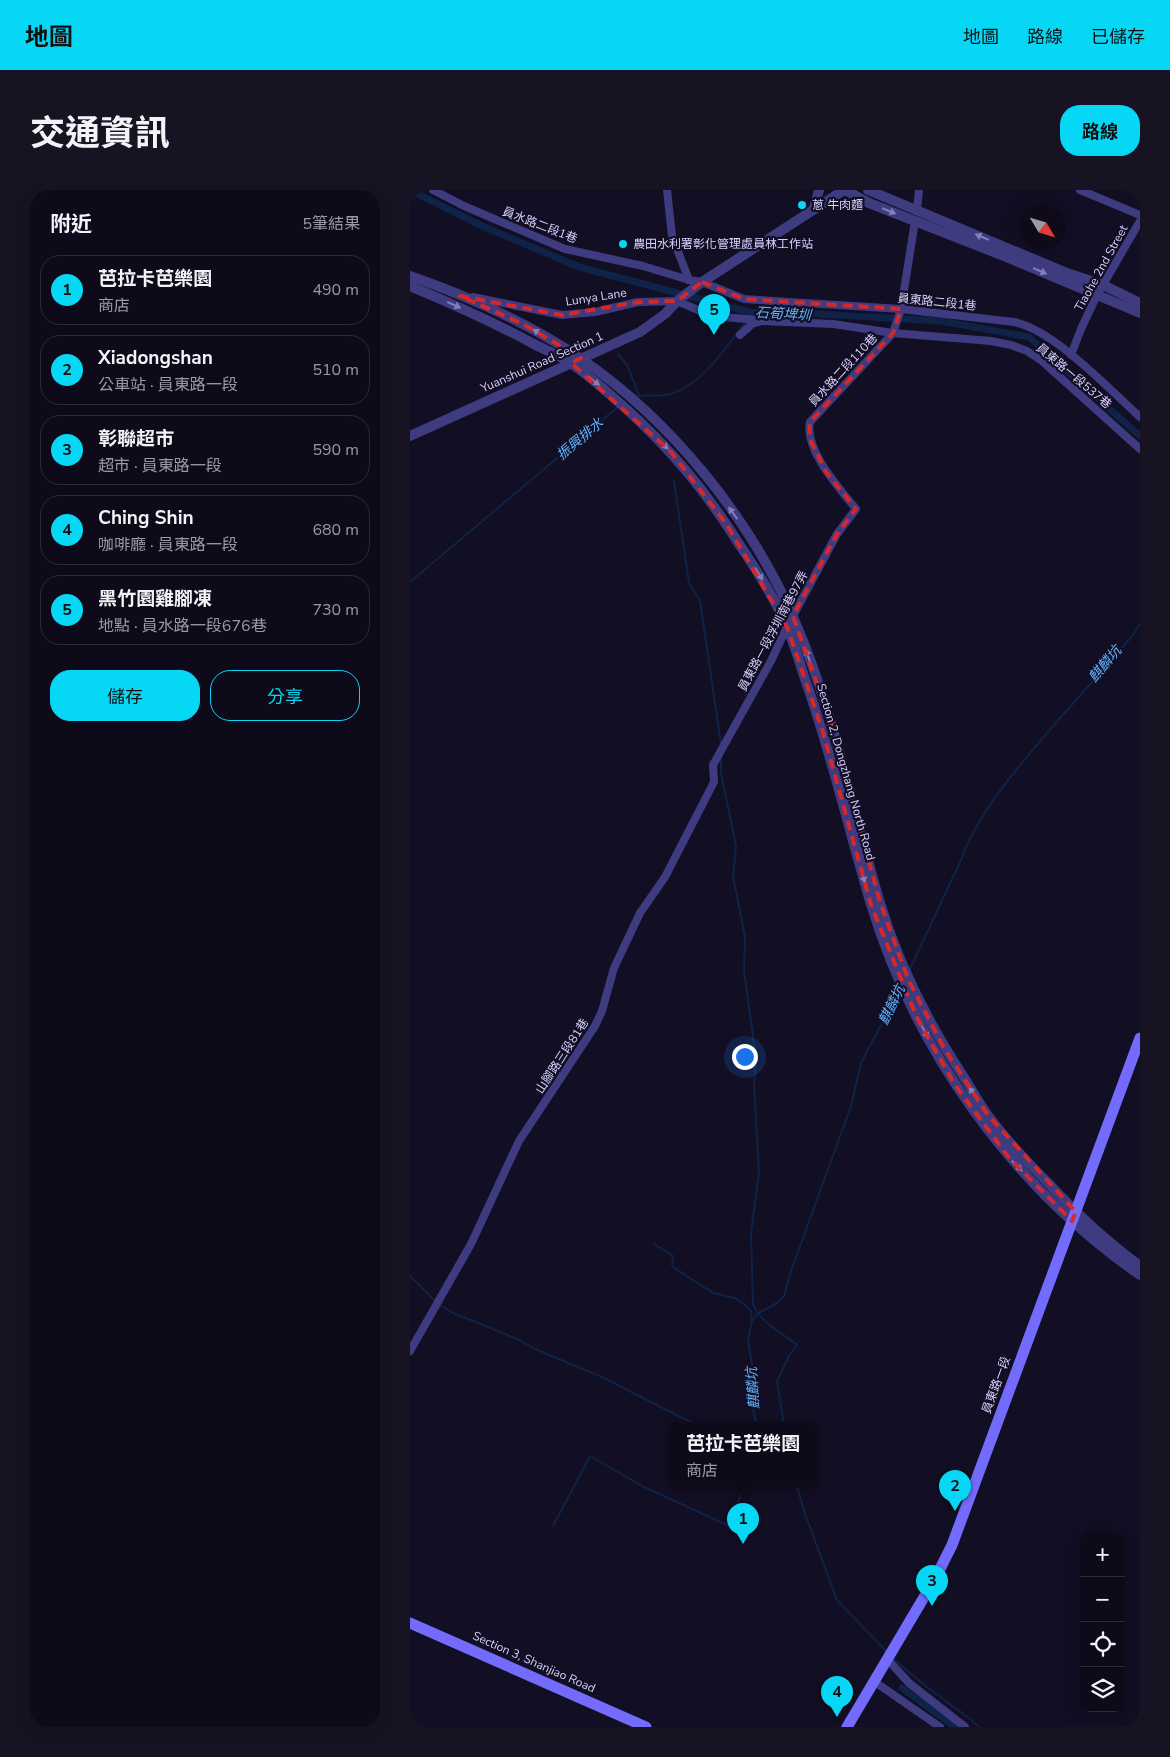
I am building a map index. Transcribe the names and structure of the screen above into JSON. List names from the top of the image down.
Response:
{
  "streets": {
    "main road": ["員東路一段", "Section 3, Shanjiao Road"],
    "street": [
      "員水路二段1巷",
      "Tiaohe 2nd Street",
      "Lunya Lane",
      "員東路二段1巷",
      "Yuanshui Road Section 1",
      "員水路二段110巷",
      "員東路一段537巷",
      "員東路一段浮圳南巷97弄",
      "Section 2, Dongzhang North Road",
      "山腳路三段81巷"
    ]
  },
  "crossings": [
    ["員水路二段1巷", "員東路二段1巷"],
    ["員水路二段1巷", "Yuanshui Road Section 1"],
    ["Tiaohe 2nd Street", "員東路二段1巷"],
    ["Lunya Lane", "Yuanshui Road Section 1"],
    ["Lunya Lane", "員東路一段537巷"],
    ["員東路二段1巷", "Yuanshui Road Section 1"],
    ["Yuanshui Road Section 1", "員東路一段537巷"],
    ["Yuanshui Road Section 1", "Section 2, Dongzhang North Road"],
    ["員水路二段110巷", "員東路一段537巷"],
    ["員水路二段110巷", "員東路一段浮圳南巷97弄"],
    ["員東路一段浮圳南巷97弄", "Section 2, Dongzhang North Road"],
    ["員東路一段浮圳南巷97弄", "山腳路三段81巷"],
    ["Section 2, Dongzhang North Road", "員東路一段"]
  ],
  "water": ["石筍埤圳", "振興排水", "麒麟坑"],
  "places": ["蔥 牛肉麵", "農田水利署彰化管理處員林工作站"],
  "north": "bottom right",
  "page": {
    "header": "地圖",
    "nav": ["地圖", "路線", "已儲存"],
    "title": "交通資訊",
    "buttons": [
      "路線",
      ["儲存", "分享"]
    ],
    "heading": ["附近", "5筆結果"],
    "list": [
      {
        "mark": "1",
        "name": "芭拉卡芭樂園",
        "note": "商店",
        "value": "490 m"
      },
      {
        "mark": "2",
        "name": "Xiadongshan",
        "note": "公車站 · 員東路一段",
        "value": "510 m"
      },
      {
        "mark": "3",
        "name": "彰聯超市",
        "note": "超市 · 員東路一段",
        "value": "590 m"
      },
      {
        "mark": "4",
        "name": "Ching Shin",
        "note": "咖啡廳 · 員東路一段",
        "value": "680 m"
      },
      {
        "mark": "5",
        "name": "黑竹園雞腳凍",
        "note": "地點 · 員水路一段676巷",
        "value": "730 m"
      }
    ],
    "pins": [
      "5",
      "2",
      "1",
      "3",
      "4"
    ],
    "popup": ["芭拉卡芭樂園", "商店"],
    "map_buttons": ["+", "−"]
  }
}
